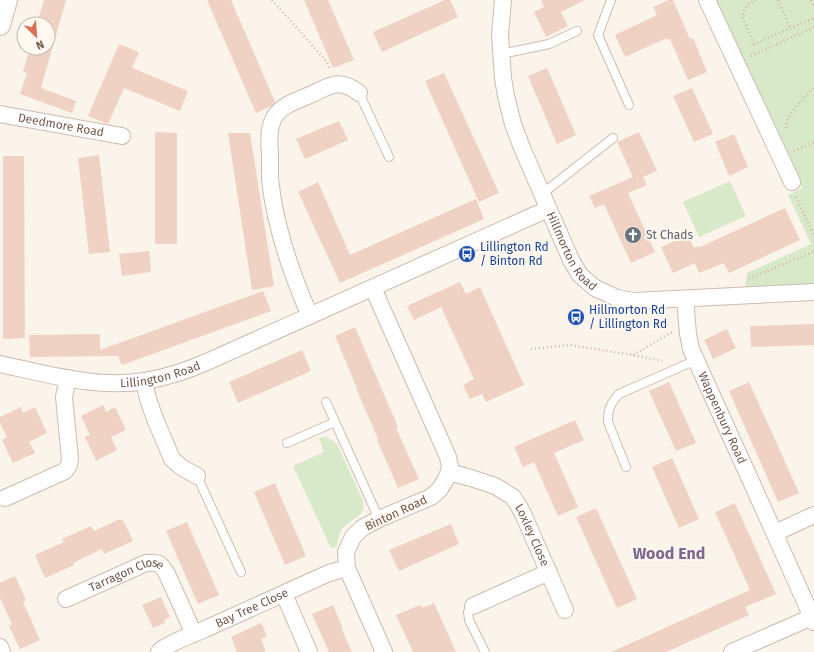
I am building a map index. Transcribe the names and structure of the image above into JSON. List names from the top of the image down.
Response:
{
  "streets": {
    "street": [
      "Deedmore Road",
      "Hillmorton Road",
      "Lillington Road",
      "Wappenbury Road",
      "Binton Road",
      "Loxley Close",
      "Tarragon Close",
      "Bay Tree Close"
    ]
  },
  "crossings": [
    ["Hillmorton Road", "Lillington Road"],
    ["Hillmorton Road", "Wappenbury Road"],
    ["Binton Road", "Loxley Close"],
    ["Binton Road", "Bay Tree Close"],
    ["Tarragon Close", "Bay Tree Close"]
  ],
  "districts": ["Wood End"],
  "places": {
    "church": ["St Chads"],
    "bus stop": ["Lillington Rd / Binton Rd", "Hillmorton Rd / Lillington Rd"]
  },
  "north": "bottom right"
}
